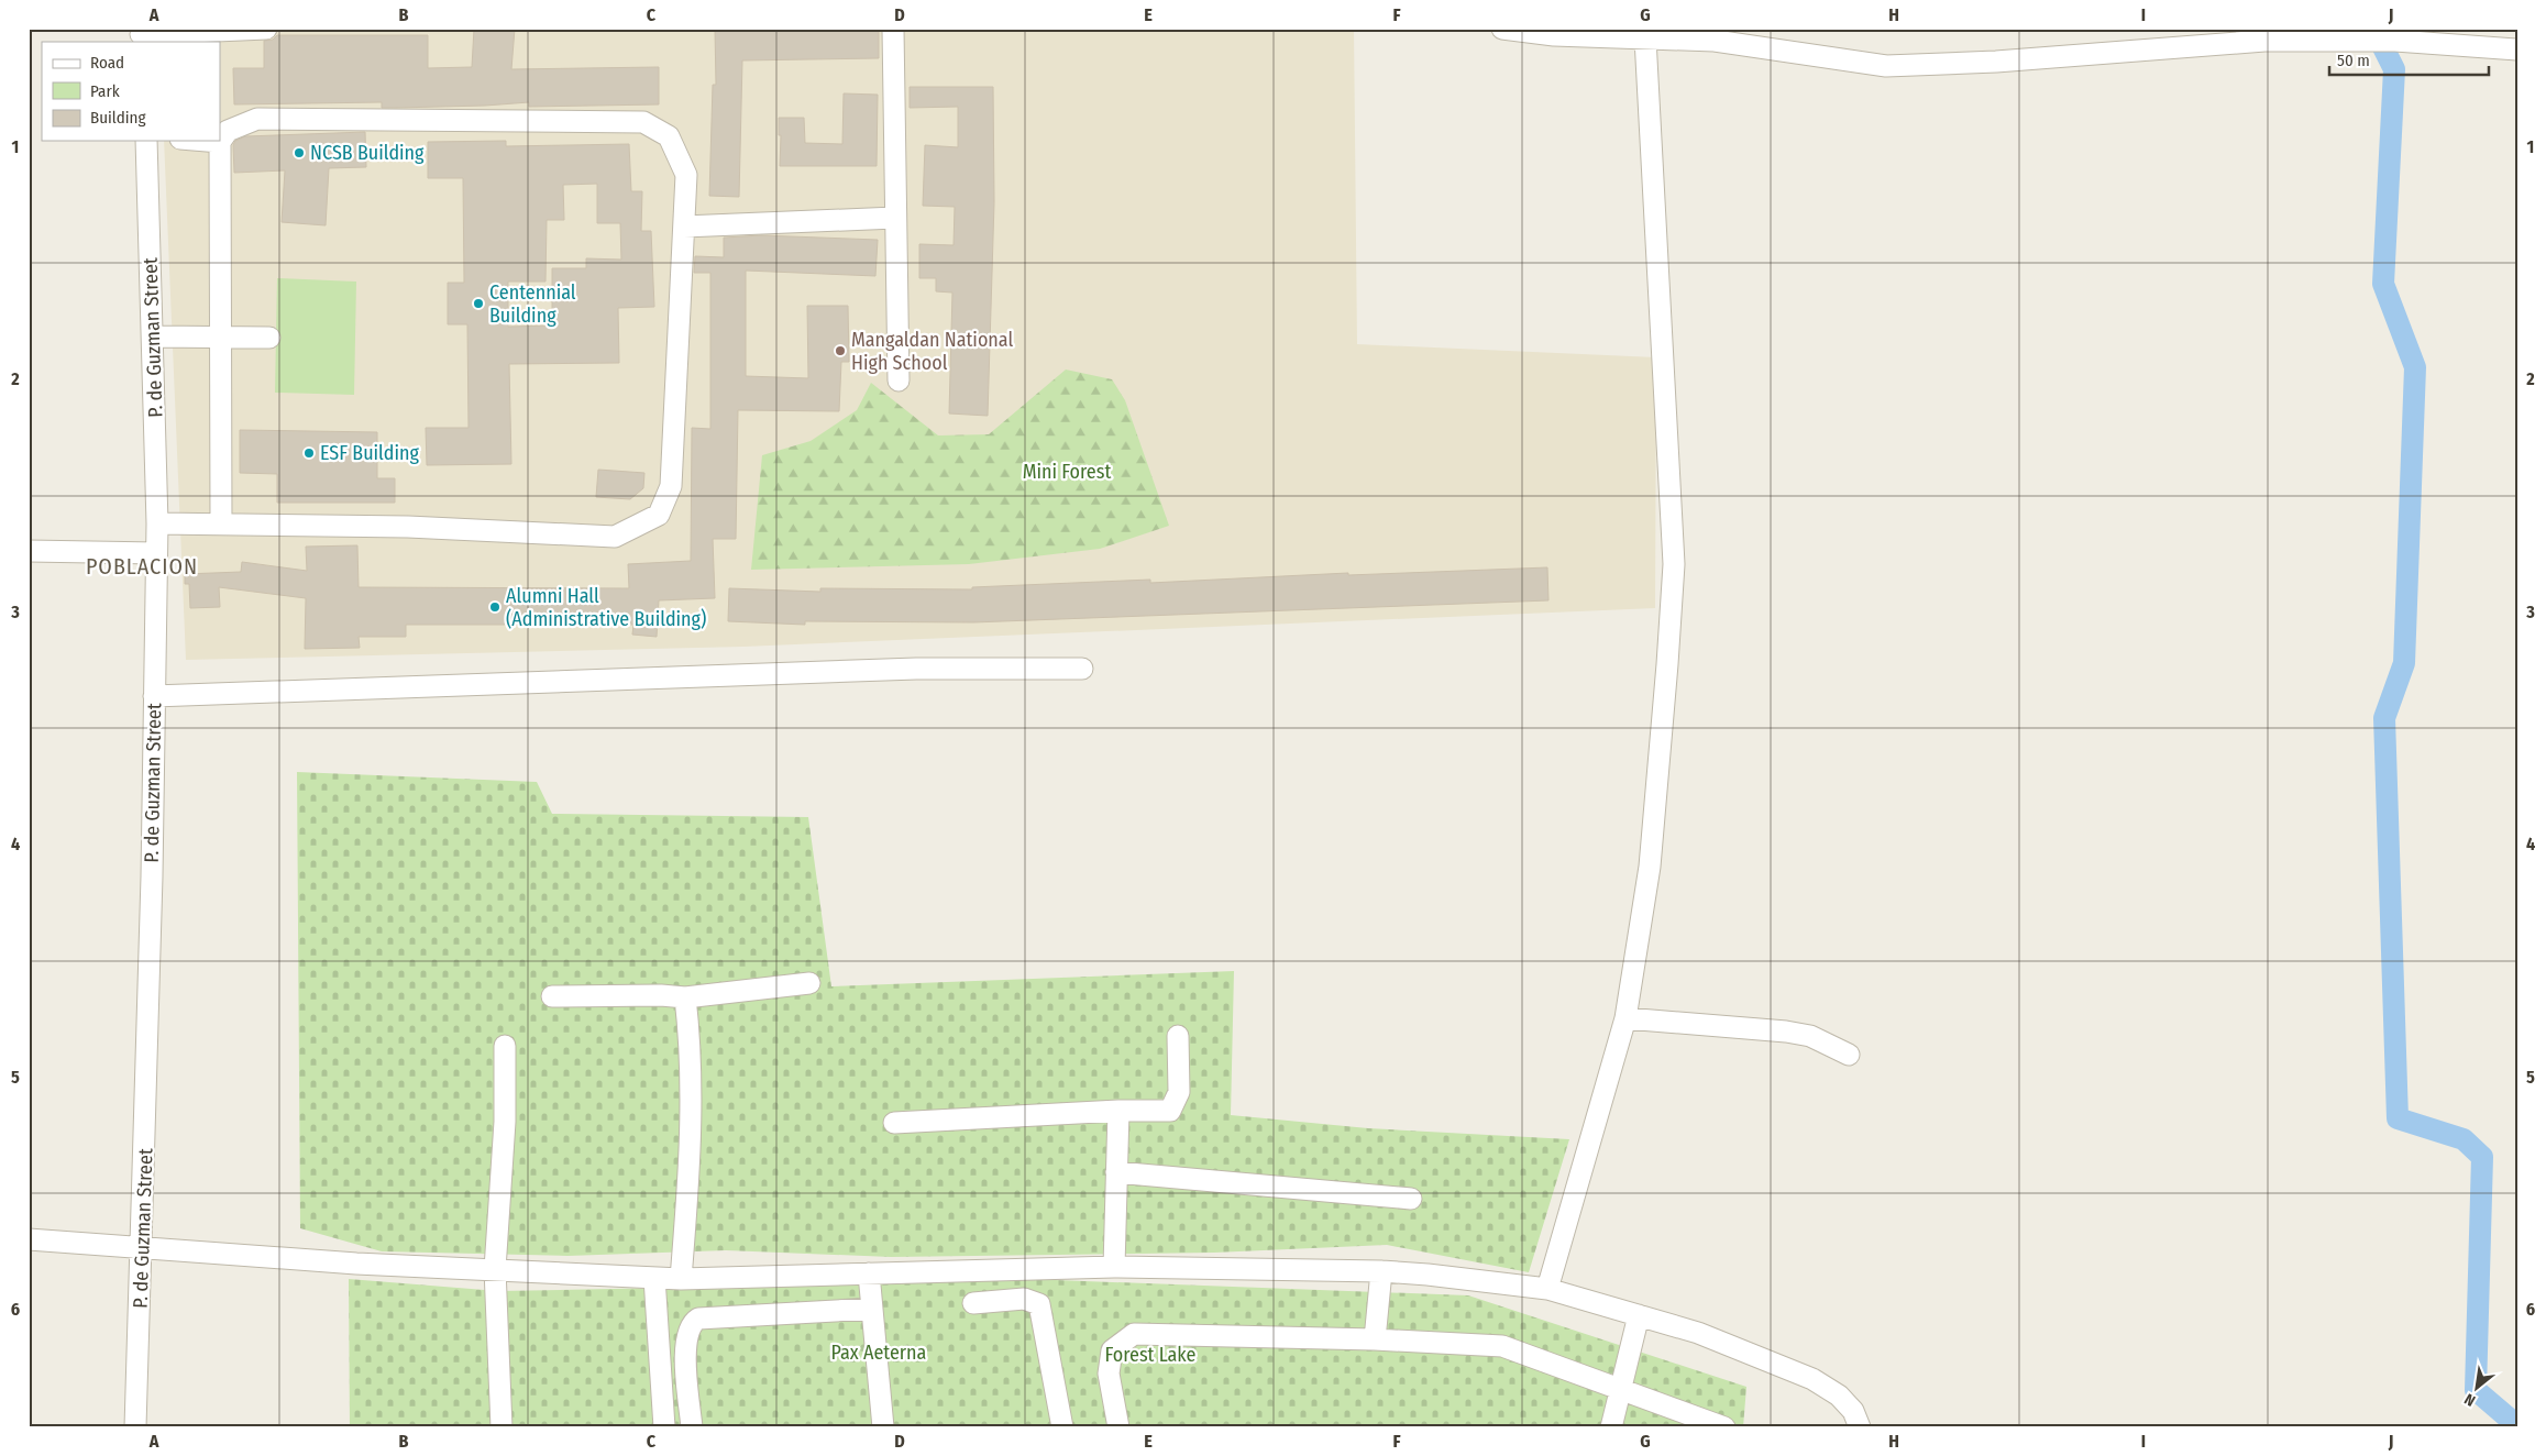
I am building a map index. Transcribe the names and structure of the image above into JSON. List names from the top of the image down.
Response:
{
  "streets": {
    "street": ["P. de Guzman Street"]
  },
  "districts": ["POBLACION"],
  "parks": ["Mini Forest", "Pax Aeterna", "Forest Lake"],
  "places": [
    "NCSB Building",
    "Centennial Building",
    "Mangaldan National High School",
    "ESF Building",
    "Alumni Hall (Administrative Building)"
  ],
  "legend": ["Road", "Park", "Building"],
  "scale_bar": "50 m",
  "north": "bottom left",
  "grid": {
    "columns": [
      "A",
      "B",
      "C",
      "D",
      "E",
      "F",
      "G",
      "H",
      "I",
      "J"
    ],
    "rows": [
      "1",
      "2",
      "3",
      "4",
      "5",
      "6"
    ]
  }
}
